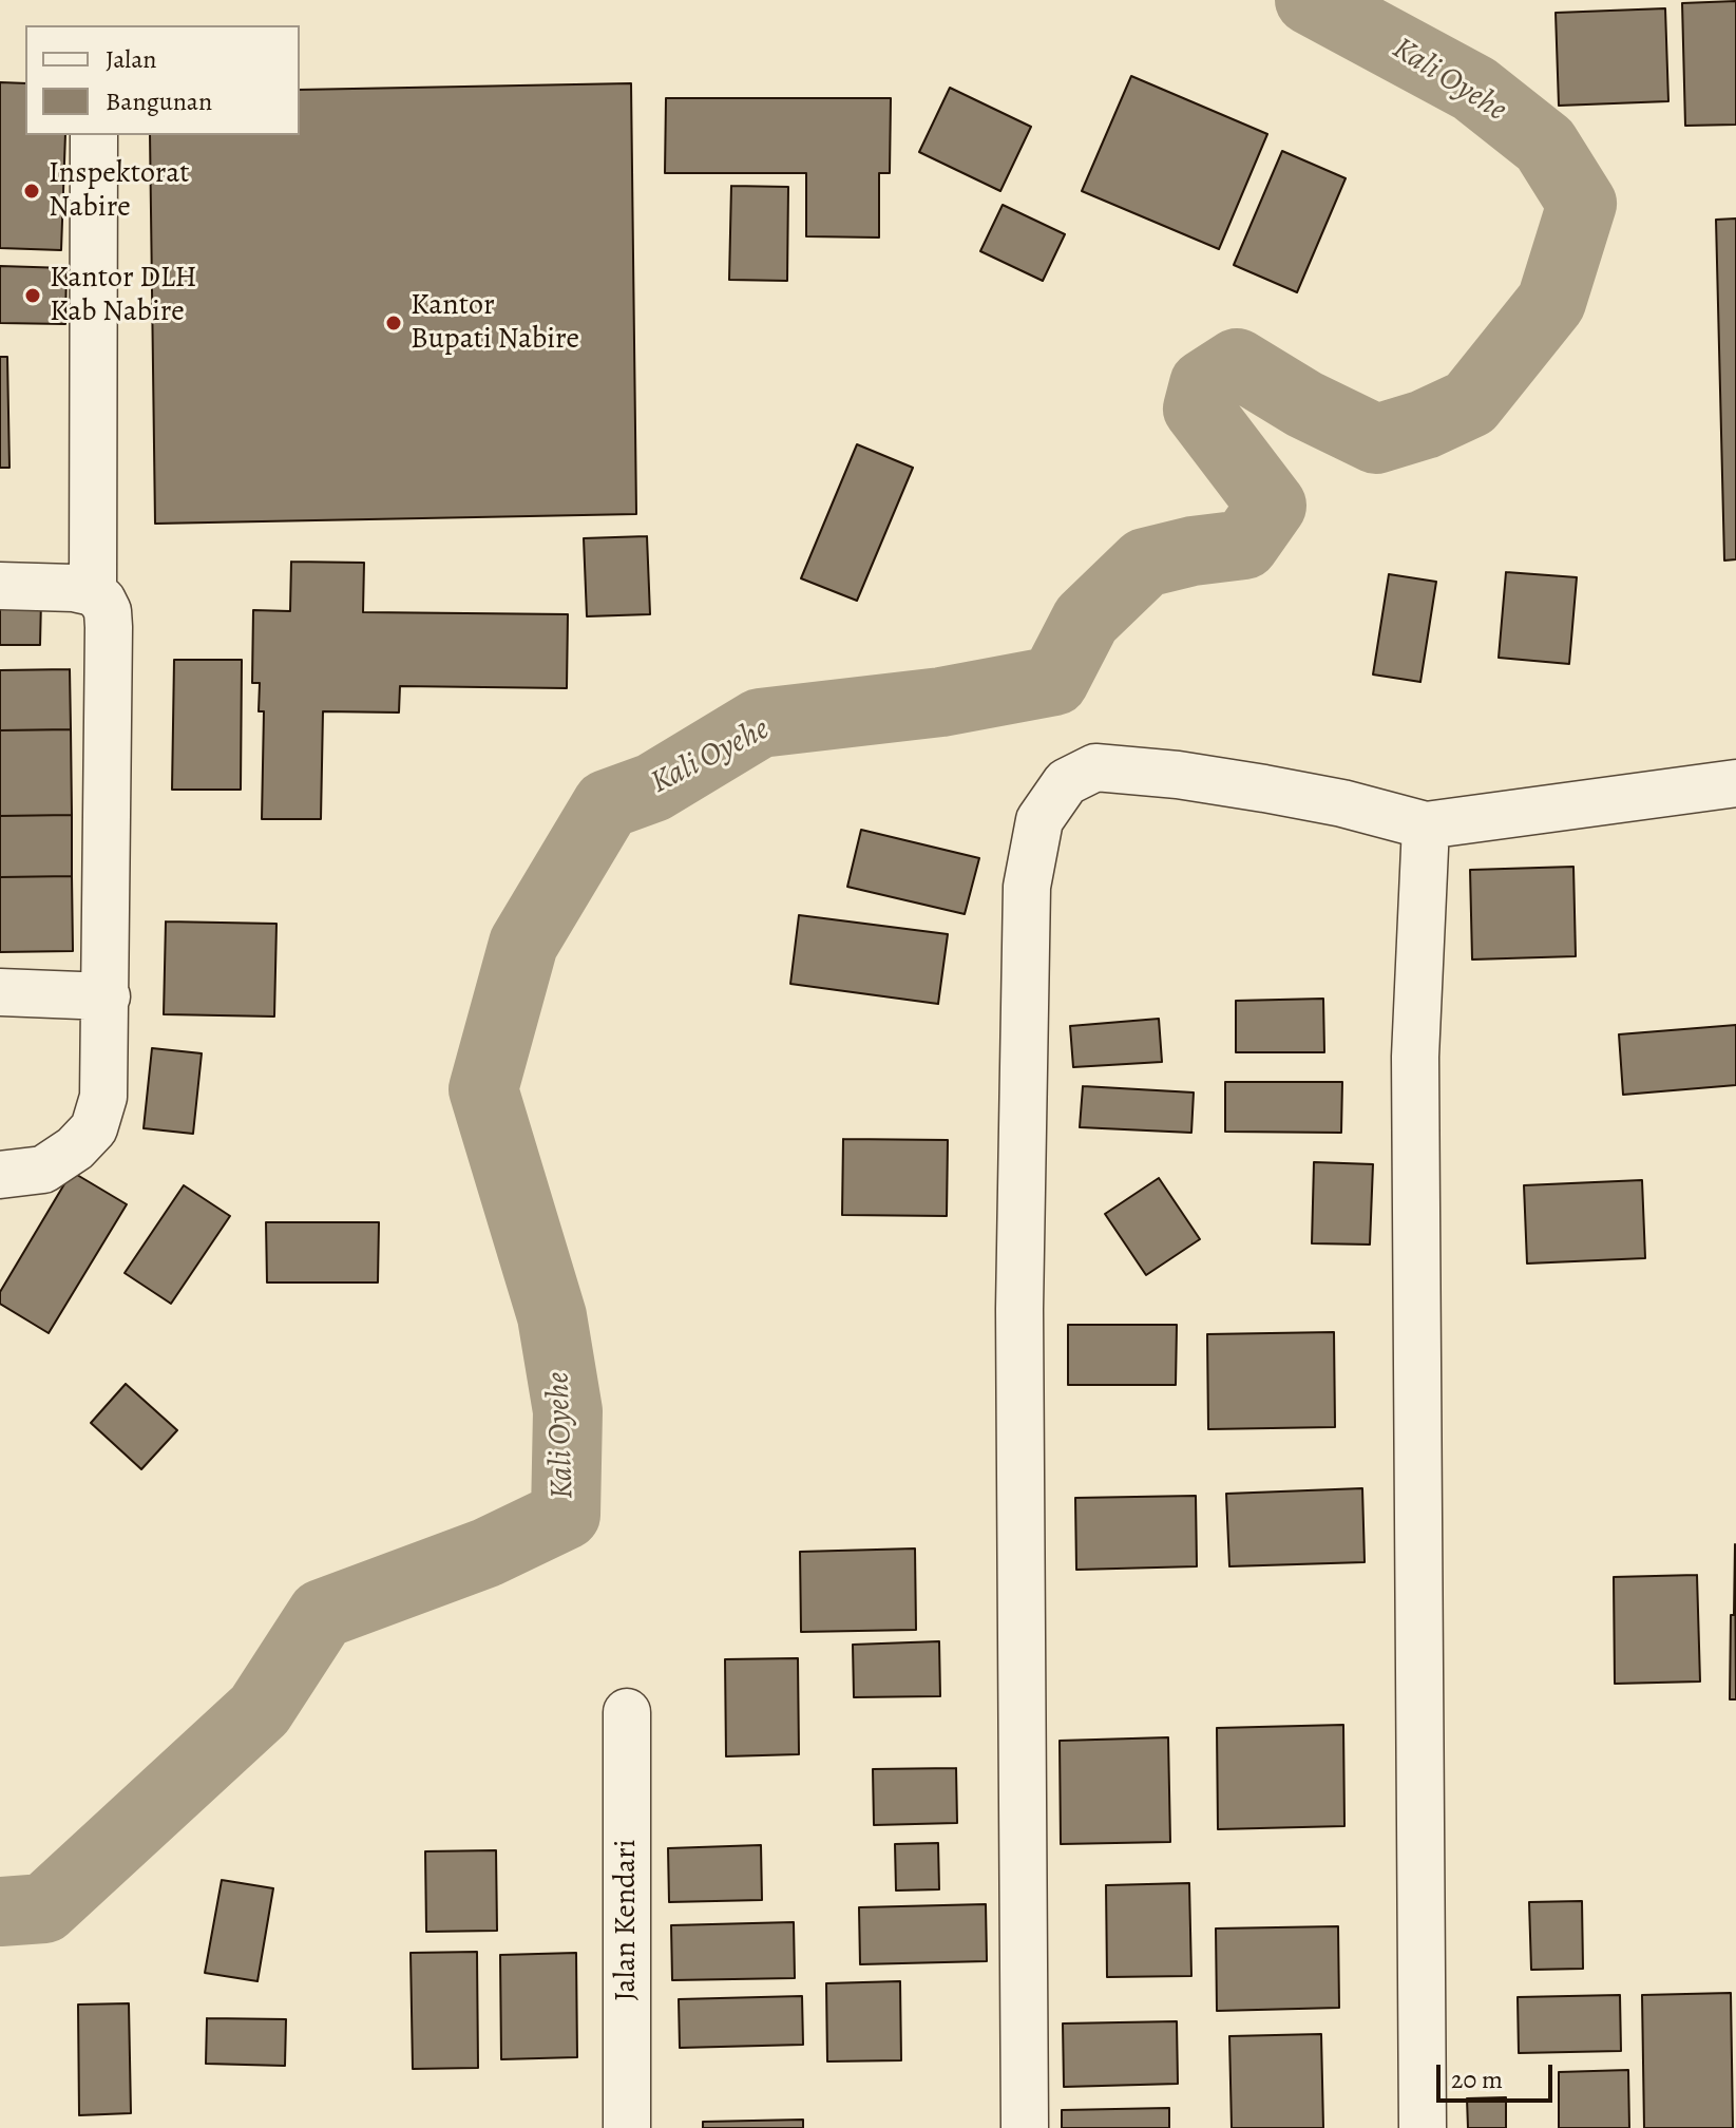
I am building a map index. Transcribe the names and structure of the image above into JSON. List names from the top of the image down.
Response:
{
  "streets": {
    "street": ["Jalan Kendari"]
  },
  "water": ["Kali Oyehe"],
  "places": ["Inspektorat Nabire", "Kantor DLH Kab Nabire", "Kantor Bupati Nabire"],
  "legend": ["Jalan", "Bangunan"],
  "scale_bar": "20 m"
}
